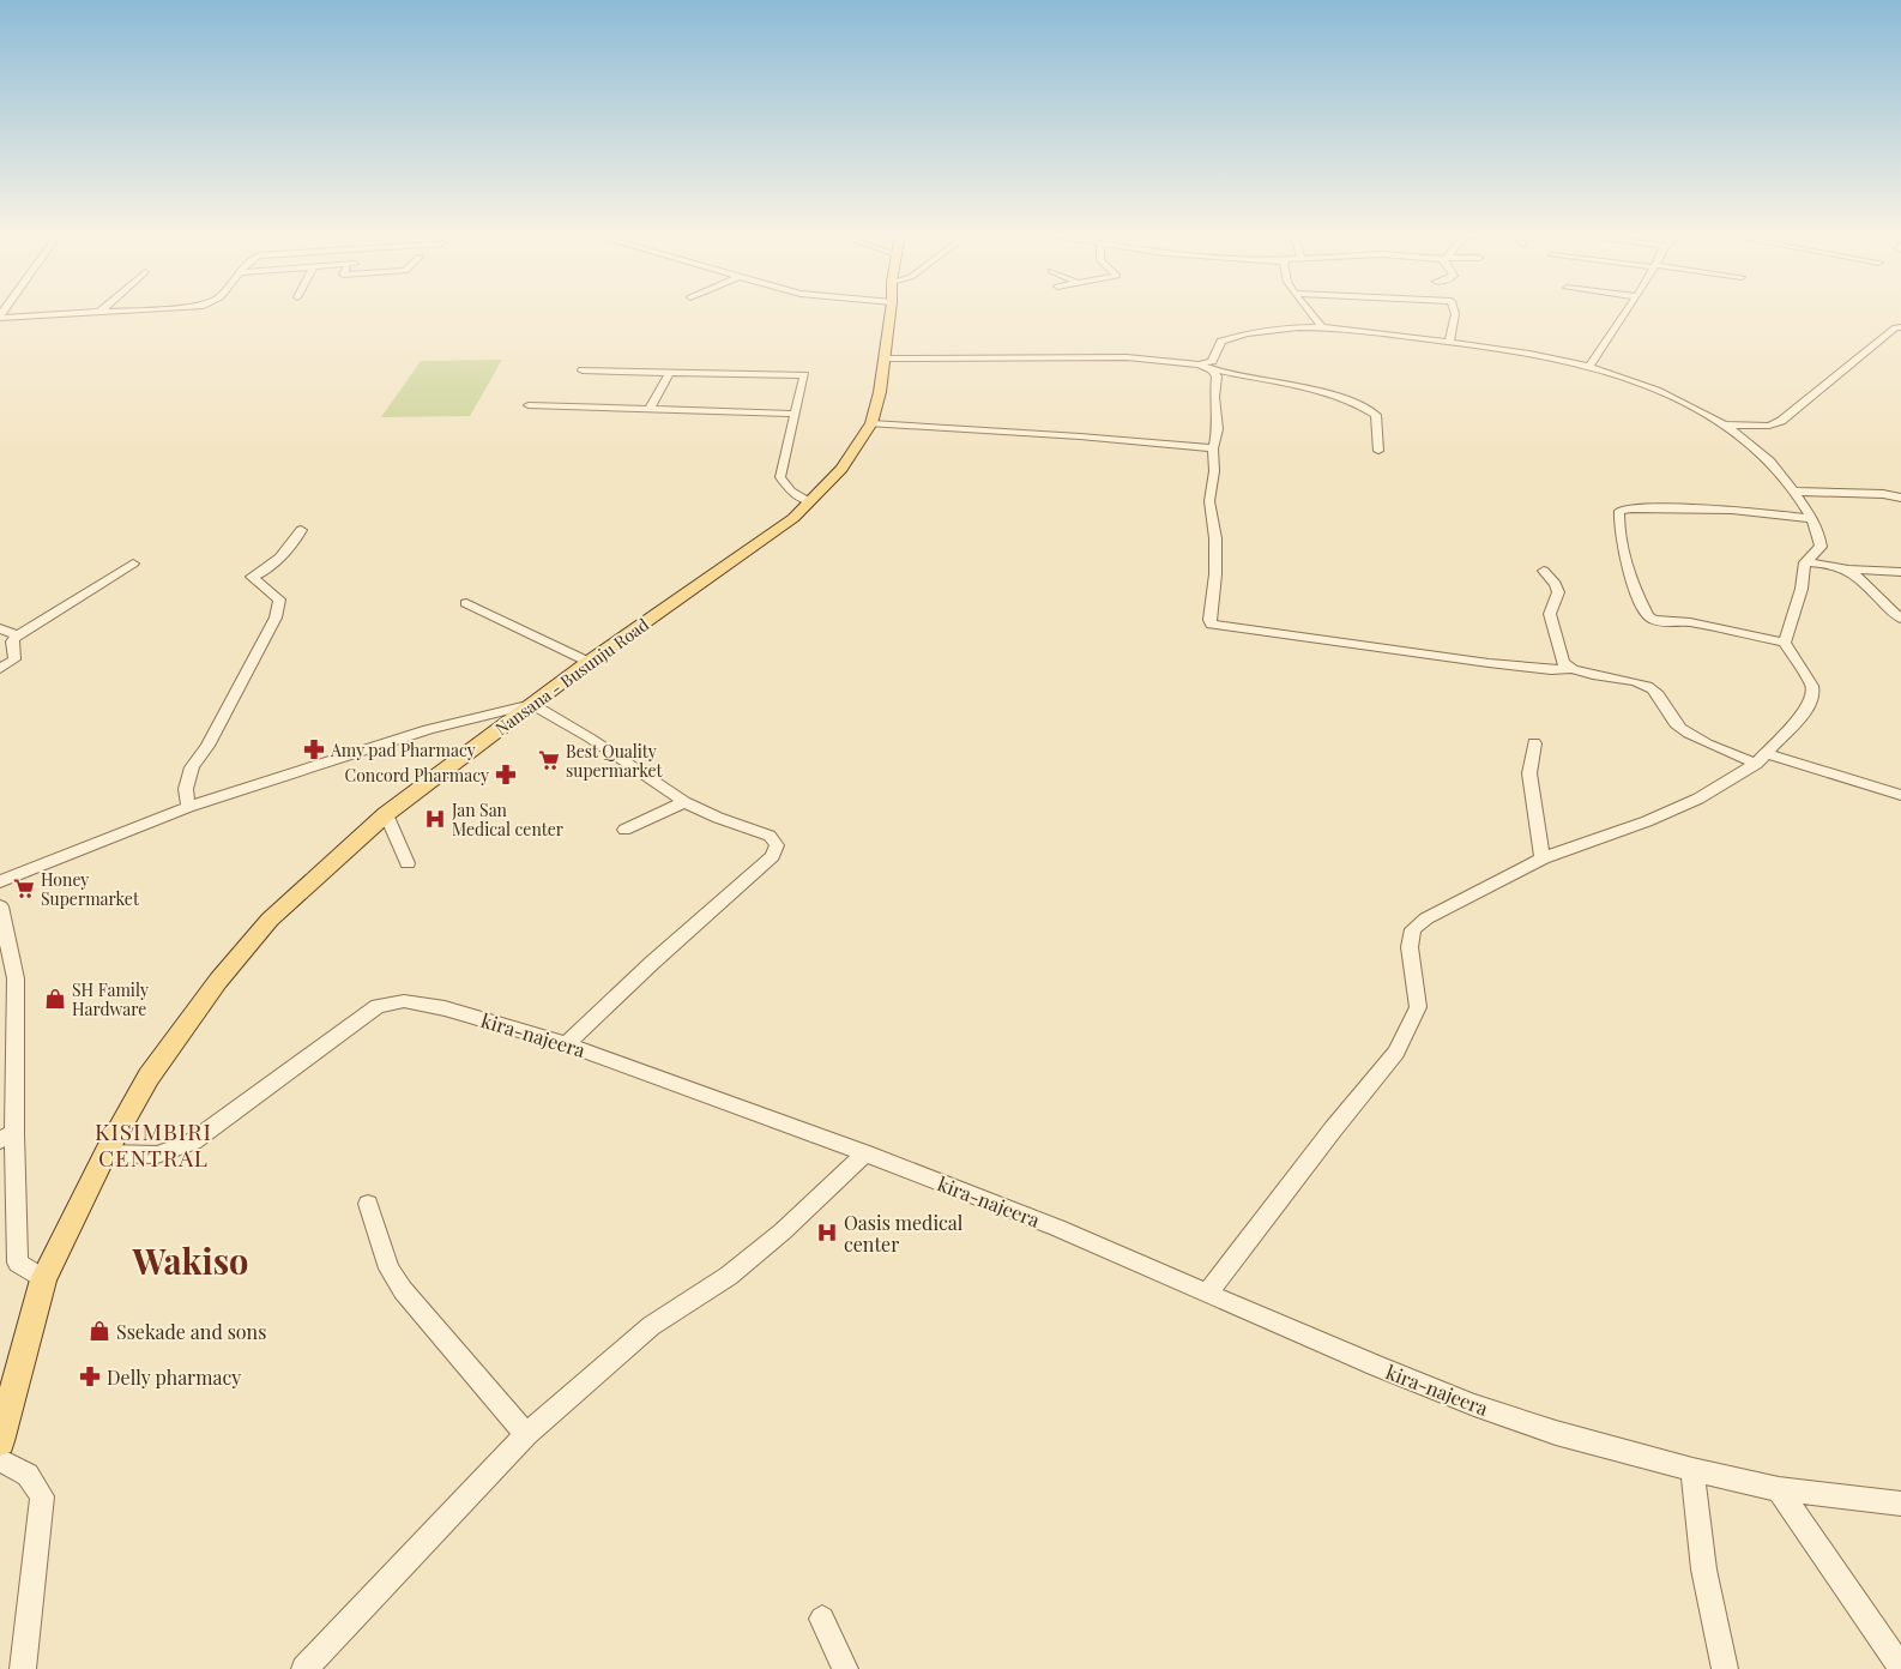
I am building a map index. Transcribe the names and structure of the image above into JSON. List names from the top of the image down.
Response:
{
  "streets": {
    "main road": ["Nansana - Busunju Road"],
    "street": ["kira-najeera"]
  },
  "crossings": [
    ["Nansana - Busunju Road", "kira-najeera"]
  ],
  "districts": ["KISIMBIRI CENTRAL", "Wakiso"],
  "places": {
    "pharmacy": ["Amy pad Pharmacy", "Concord Pharmacy", "Delly pharmacy"],
    "supermarket": ["Best Quality supermarket", "Honey Supermarket"],
    "hospital": ["Jan San Medical center", "Oasis medical center"],
    "shop": ["SH Family Hardware", "Ssekade and sons"]
  }
}
